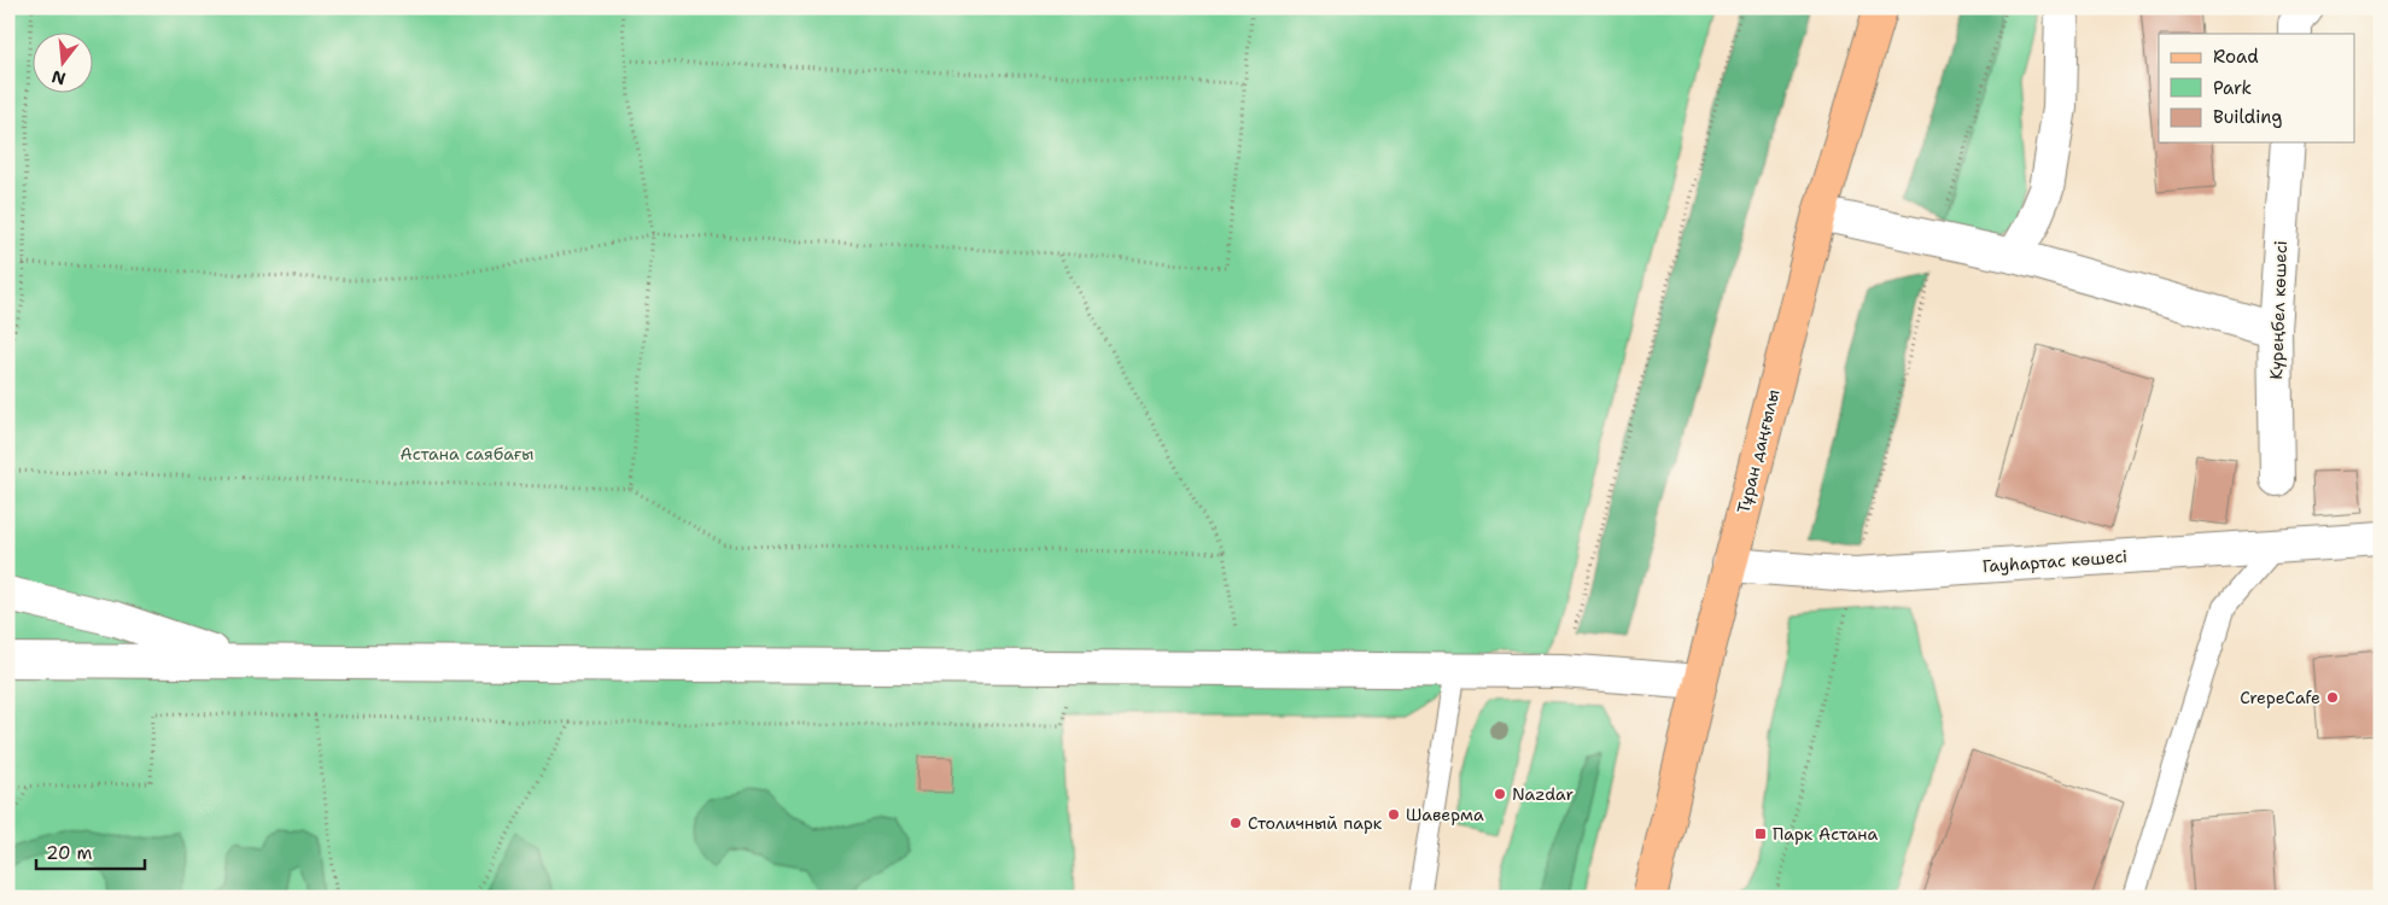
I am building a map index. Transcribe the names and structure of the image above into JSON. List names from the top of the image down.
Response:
{
  "streets": {
    "main road": ["Тұран даңғылы"],
    "street": ["Күреңбел көшесі", "Гауhартас көшесі"]
  },
  "crossings": [
    ["Тұран даңғылы", "Гауhартас көшесі"]
  ],
  "parks": ["Астана саябағы"],
  "places": {
    "other": [
      "CrepeCafe",
      "Nazdar",
      "Шаверма",
      "Столичный парк"
    ],
    "transit": ["Парк Астана"]
  },
  "legend": ["Road", "Park", "Building"],
  "scale_bar": "20 m",
  "north": "bottom"
}
